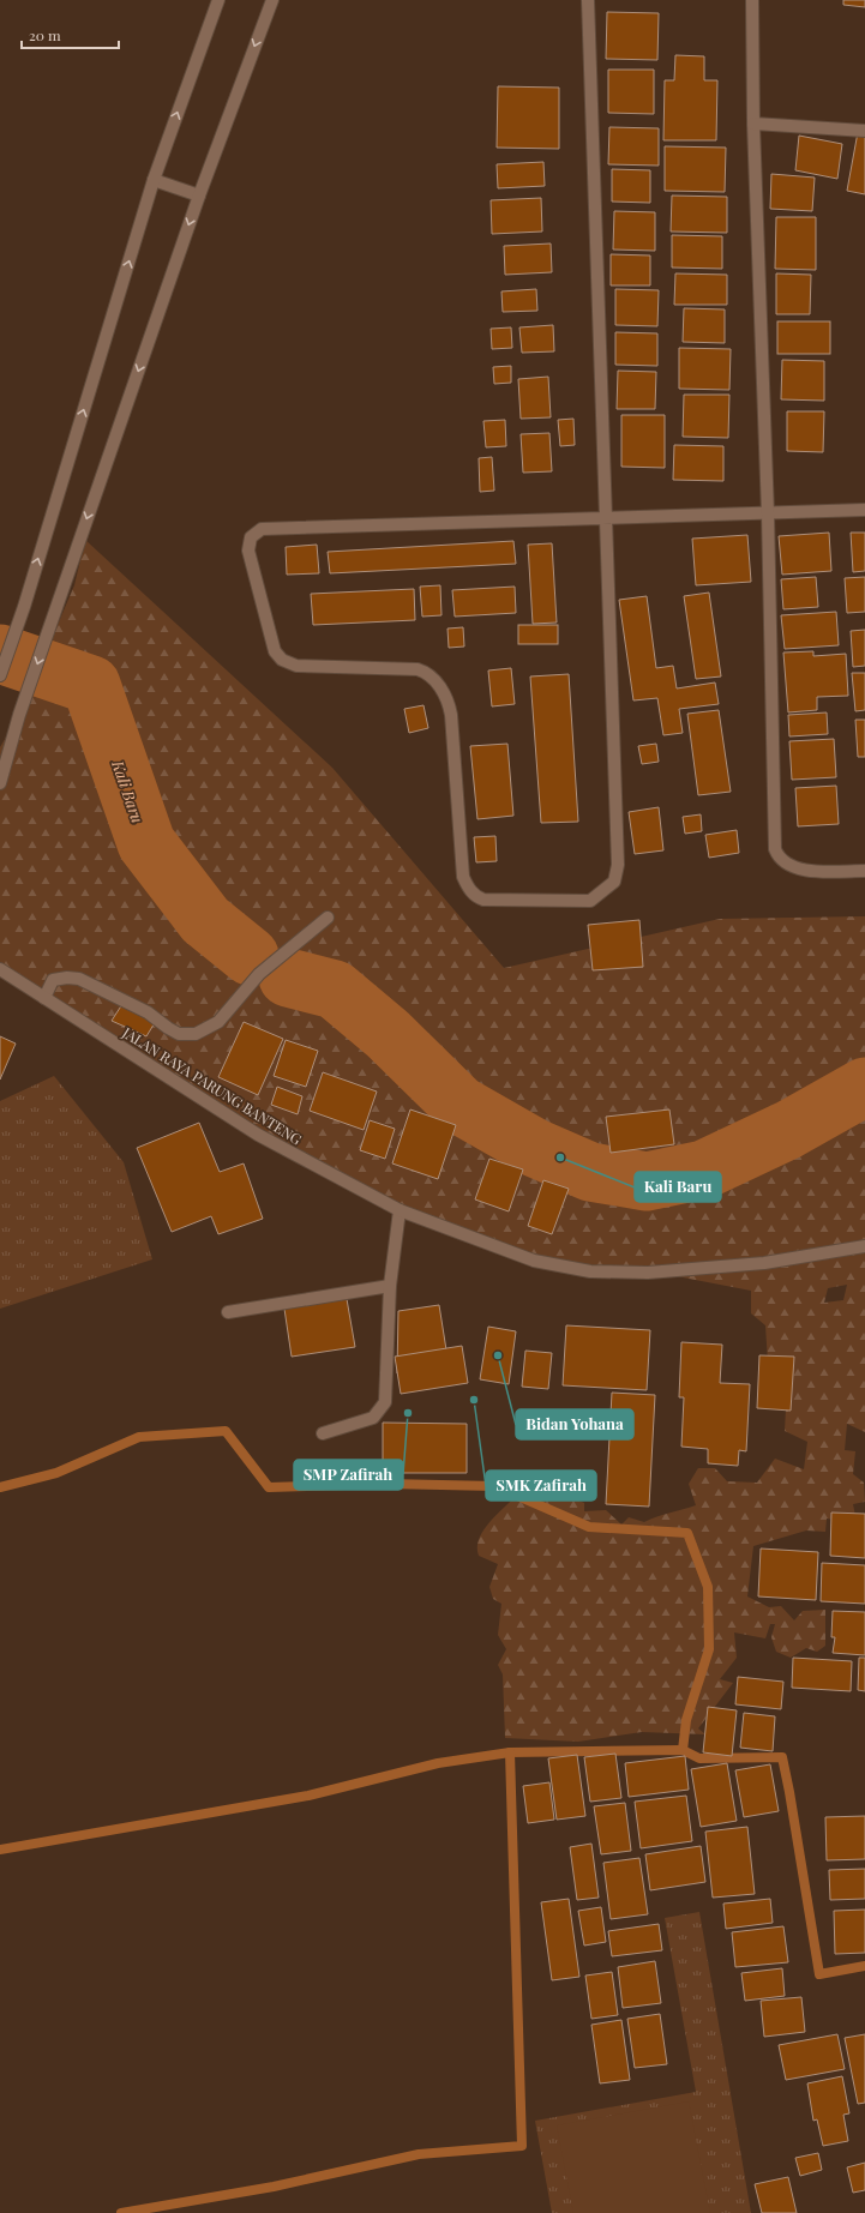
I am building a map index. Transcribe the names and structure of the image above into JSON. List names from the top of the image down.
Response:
{
  "streets": {
    "street": ["JALAN RAYA PARUNG BANTENG"]
  },
  "water": ["Kali Baru"],
  "places": [
    "Kali Baru",
    "Bidan Yohana",
    "SMK Zafirah",
    "SMP Zafirah"
  ],
  "scale_bar": "20 m"
}
